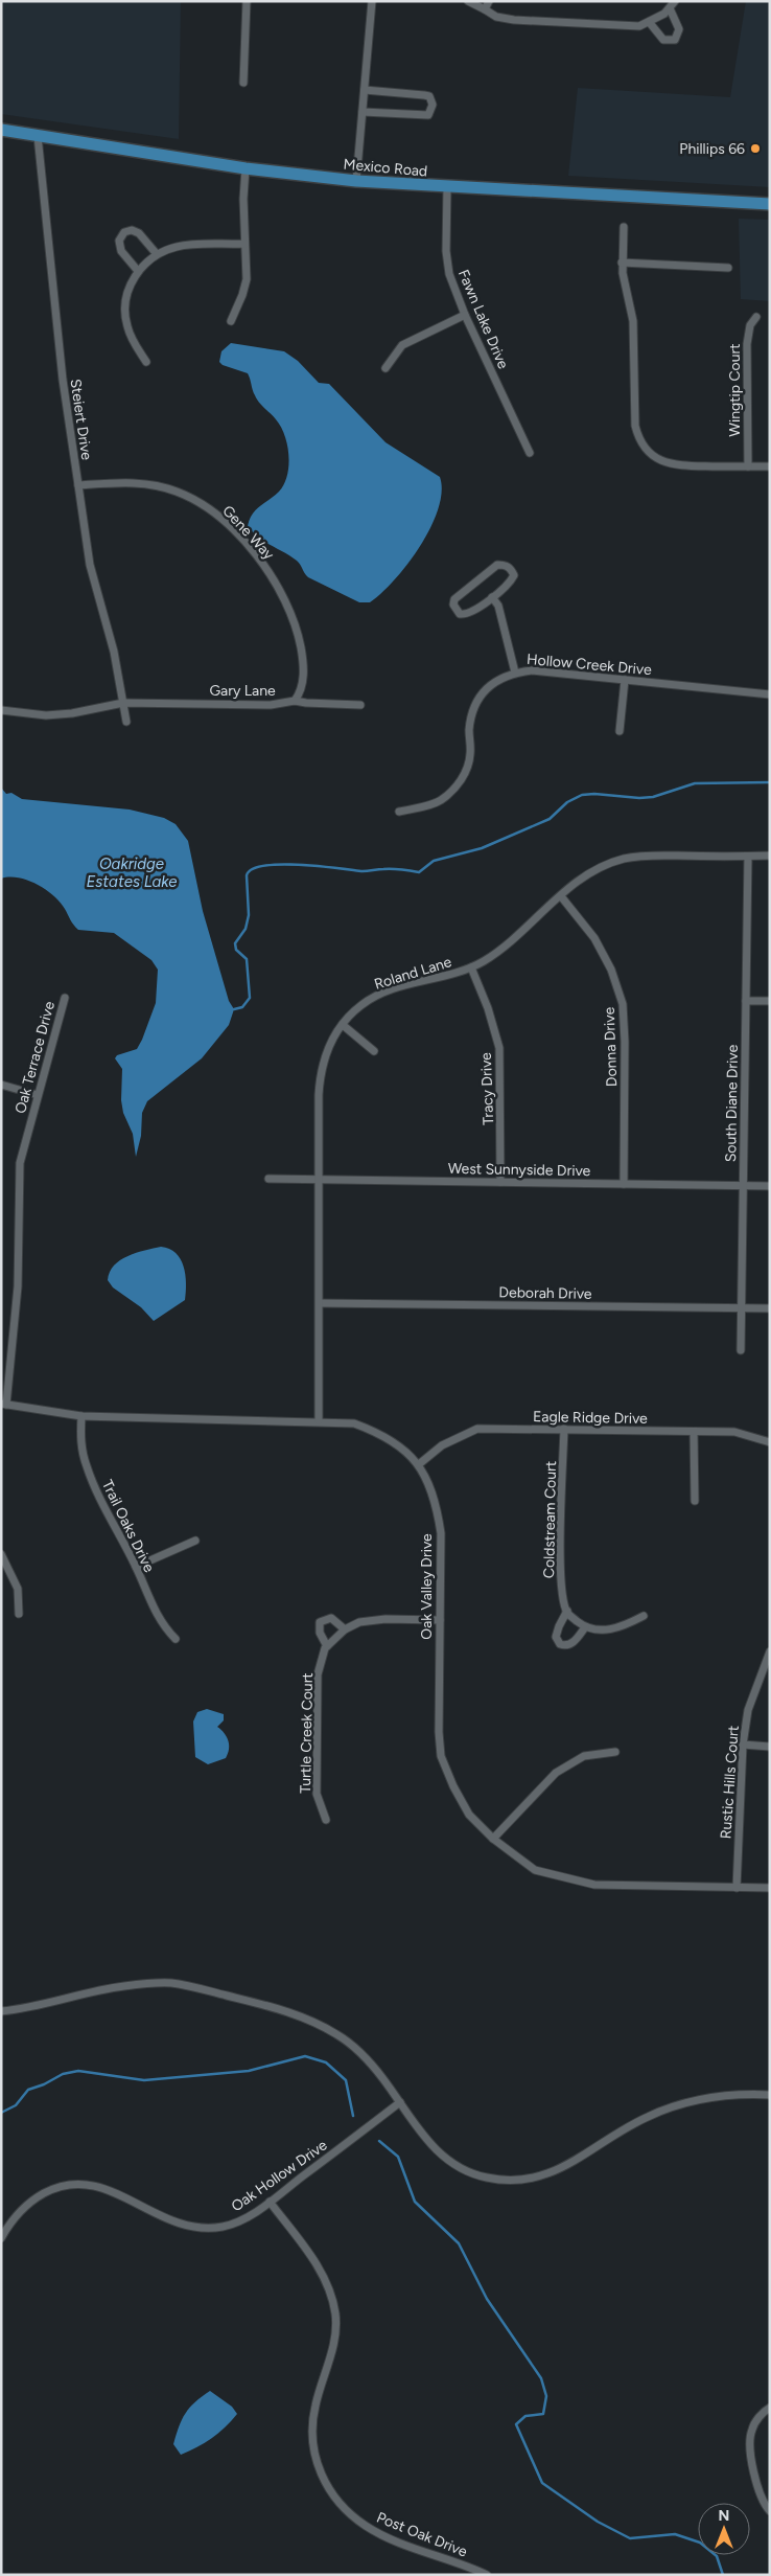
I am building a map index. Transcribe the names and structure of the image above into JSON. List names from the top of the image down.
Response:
{
  "streets": {
    "main road": ["Mexico Road"],
    "street": [
      "Fawn Lake Drive",
      "Wingtip Court",
      "Steiert Drive",
      "Gene Way",
      "Hollow Creek Drive",
      "Gary Lane",
      "Roland Lane",
      "Donna Drive",
      "Oak Terrace Drive",
      "Tracy Drive",
      "South Diane Drive",
      "West Sunnyside Drive",
      "Deborah Drive",
      "Eagle Ridge Drive",
      "Coldstream Court",
      "Trail Oaks Drive",
      "Oak Valley Drive",
      "Turtle Creek Court",
      "Rustic Hills Court",
      "Oak Hollow Drive",
      "Post Oak Drive"
    ]
  },
  "crossings": [
    ["Mexico Road", "Fawn Lake Drive"],
    ["Mexico Road", "Steiert Drive"],
    ["Steiert Drive", "Gene Way"],
    ["Steiert Drive", "Gary Lane"],
    ["Gene Way", "Gary Lane"],
    ["Roland Lane", "Donna Drive"],
    ["Roland Lane", "Tracy Drive"],
    ["Roland Lane", "South Diane Drive"],
    ["Roland Lane", "West Sunnyside Drive"],
    ["Roland Lane", "Deborah Drive"],
    ["Roland Lane", "Oak Valley Drive"],
    ["Donna Drive", "West Sunnyside Drive"],
    ["Oak Terrace Drive", "Oak Valley Drive"],
    ["Tracy Drive", "West Sunnyside Drive"],
    ["South Diane Drive", "West Sunnyside Drive"],
    ["South Diane Drive", "Deborah Drive"],
    ["Eagle Ridge Drive", "Coldstream Court"],
    ["Eagle Ridge Drive", "Oak Valley Drive"],
    ["Trail Oaks Drive", "Oak Valley Drive"],
    ["Oak Valley Drive", "Turtle Creek Court"],
    ["Oak Valley Drive", "Rustic Hills Court"],
    ["Oak Hollow Drive", "Post Oak Drive"]
  ],
  "water": ["Oakridge Estates Lake"],
  "places": ["Phillips 66"],
  "north": "top"
}
